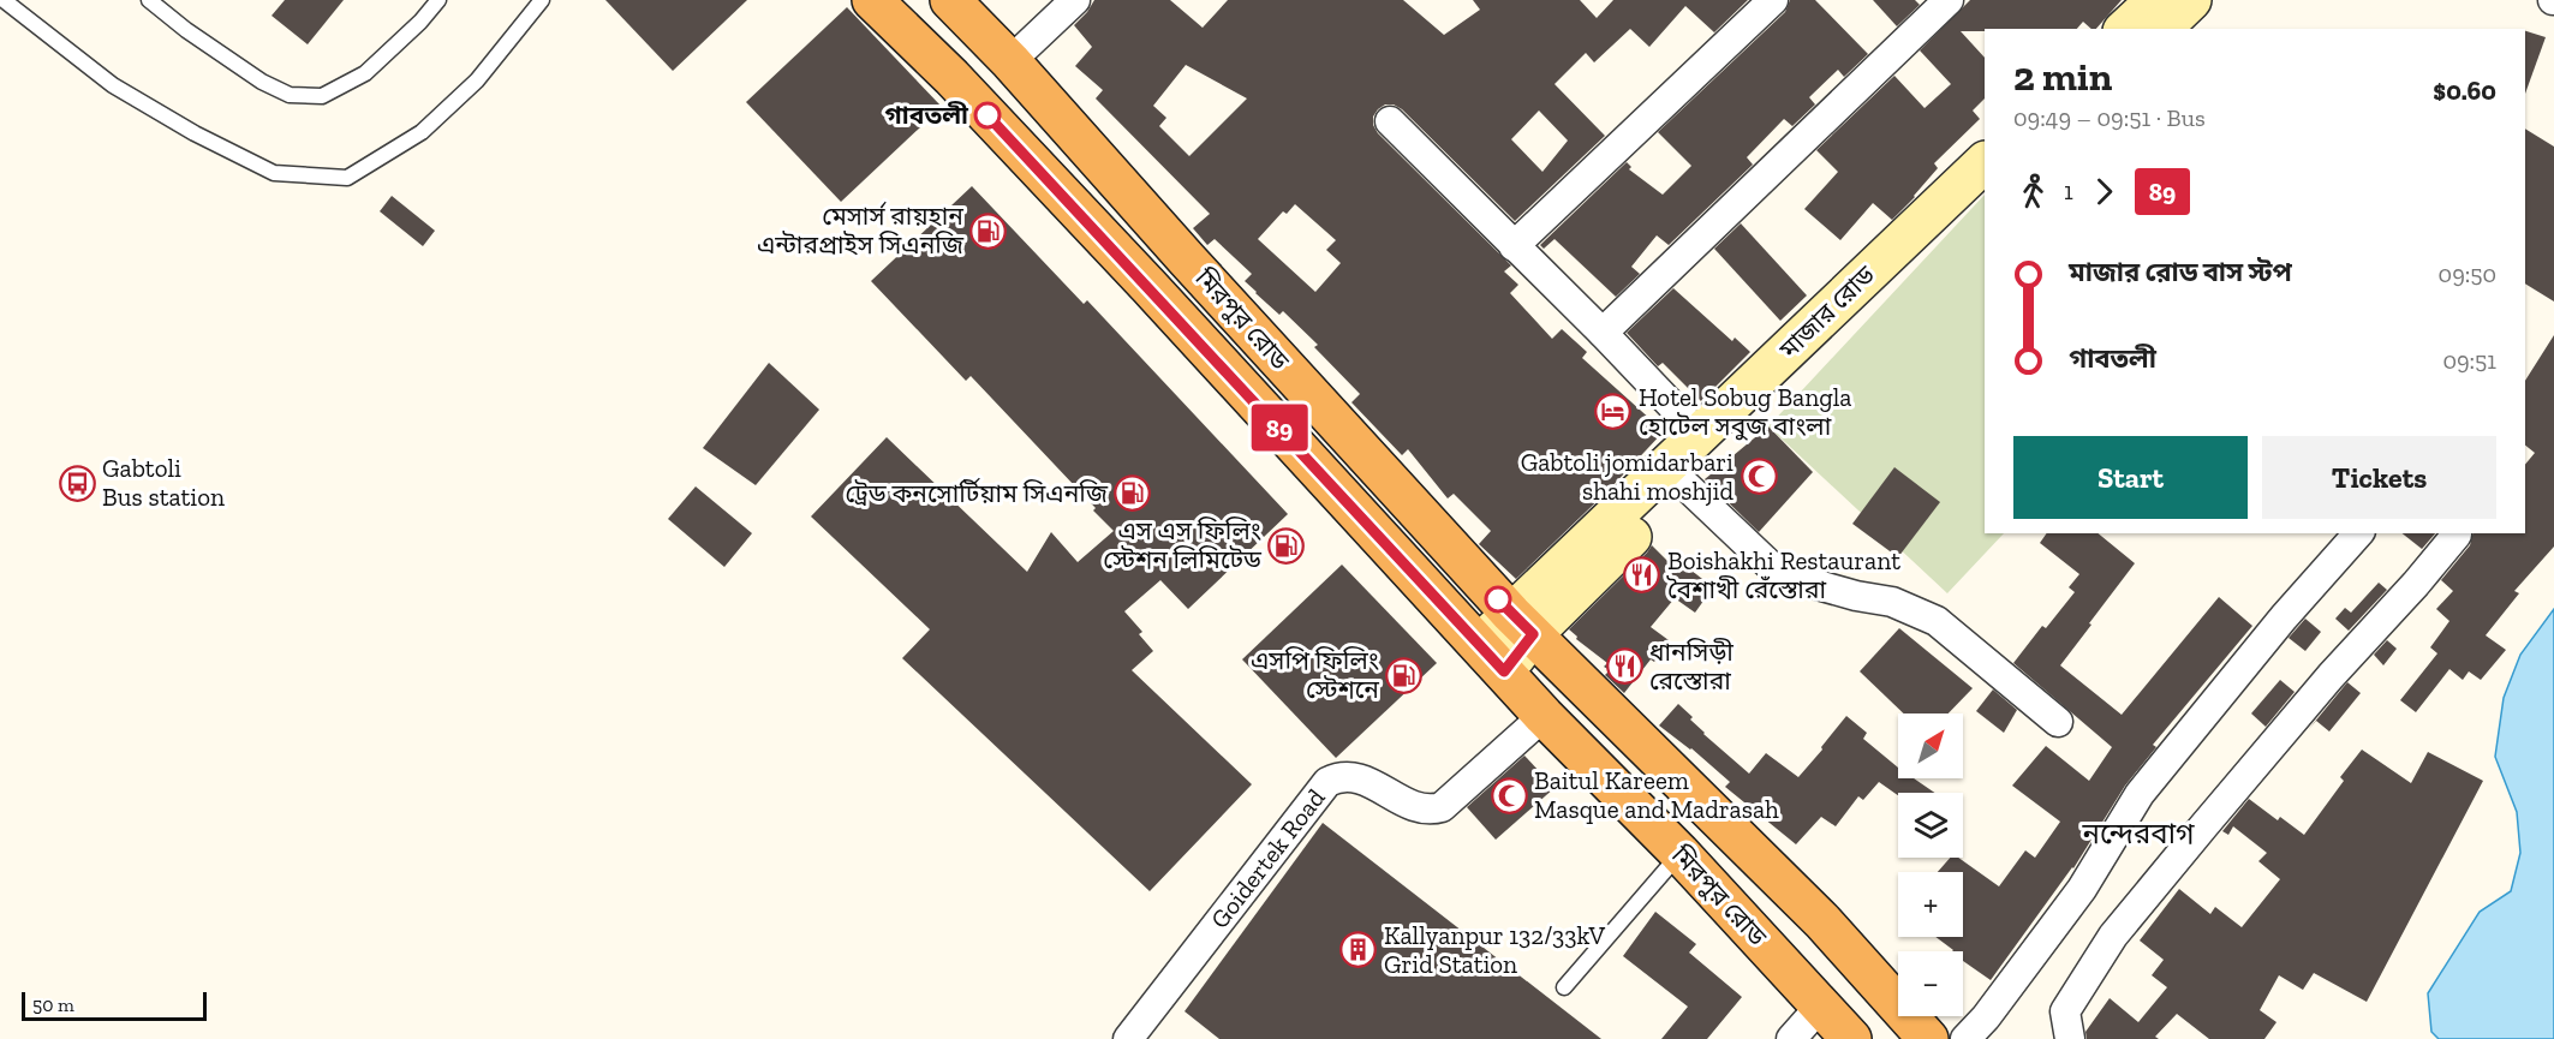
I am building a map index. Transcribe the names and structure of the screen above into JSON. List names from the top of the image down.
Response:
{
  "streets": {
    "highway": ["মিরপুর রোড"],
    "main road": ["মাজার রোড"],
    "street": ["Goidertek Road"]
  },
  "crossings": [
    ["মাজার রোড", "মিরপুর রোড"],
    ["মিরপুর রোড", "Goidertek Road"]
  ],
  "districts": ["নন্দেরবাগ"],
  "places": {
    "other": ["গাবতলী"],
    "fuel station": [
      "মেসার্স রায়হান এন্টারপ্রাইস সিএনজি",
      "ট্রেড কনসোর্টিয়াম সিএনজি",
      "এস এস ফিলিং স্টেশন লিমিটেড",
      "এসপি ফিলিং স্টেশনে"
    ],
    "hotel": ["Hotel Sobug Bangla হোটেল সবুজ বাংলা"],
    "mosque": ["Gabtoli jomidarbari shahi moshjid", "Baitul Kareem Masque and Madrasah"],
    "bus stop": ["Gabtoli Bus station"],
    "restaurant": ["Boishakhi Restaurant বৈশাখী রেঁস্তোরা", "ধানসিড়ী রেস্তোরা"],
    "building": ["Kallyanpur 132/33kV Grid Station"]
  },
  "lines": ["bus line 89"],
  "scale_bar": "50 m",
  "north": "top right",
  "page": {
    "on_map": "89",
    "heading": ["2 min", "09:49 – 09:51 · Bus", "$0.60"],
    "legs": ["1", "89"],
    "list": [
      {
        "name": "মাজার রোড বাস স্টপ",
        "value": "09:50"
      },
      {
        "name": "গাবতলী",
        "value": "09:51"
      }
    ],
    "buttons": ["Start", "Tickets"],
    "map_buttons": ["+", "−"],
    "scale": "50 m"
  }
}
